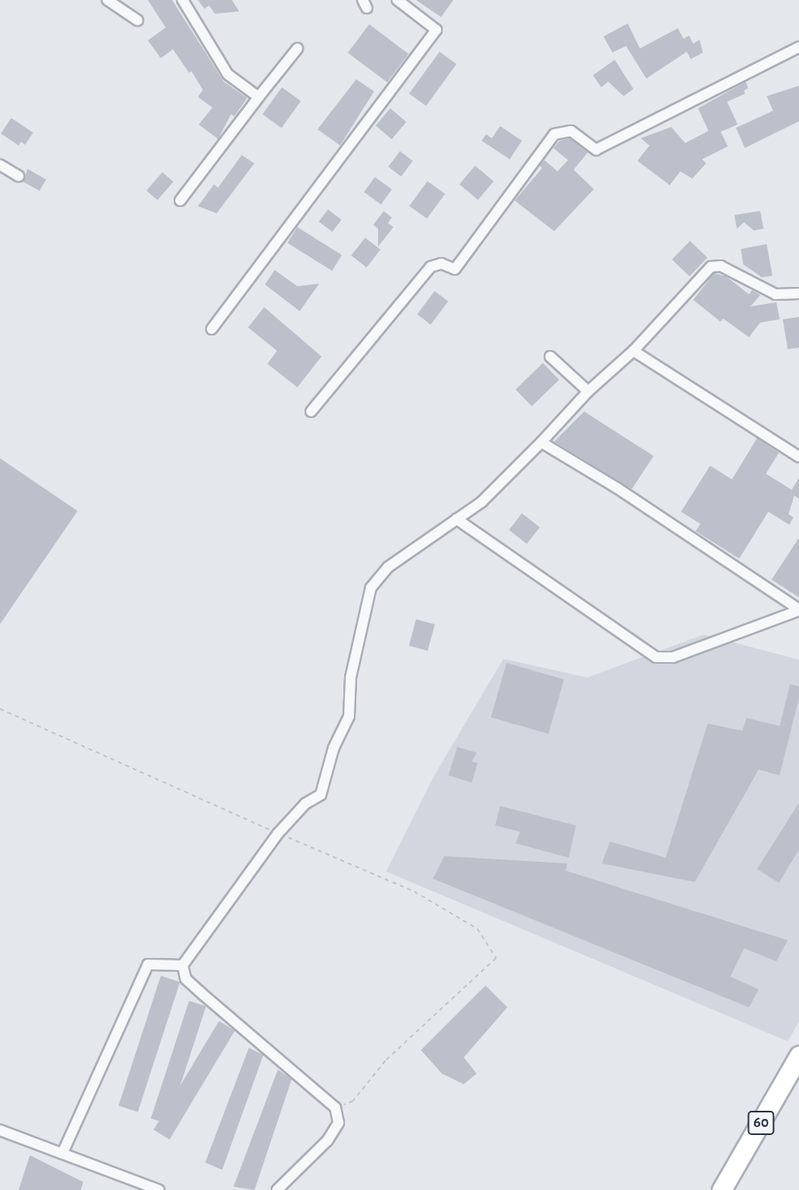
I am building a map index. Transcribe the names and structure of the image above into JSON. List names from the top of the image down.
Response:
{
  "streets": {
    "highway": ["60"]
  }
}
